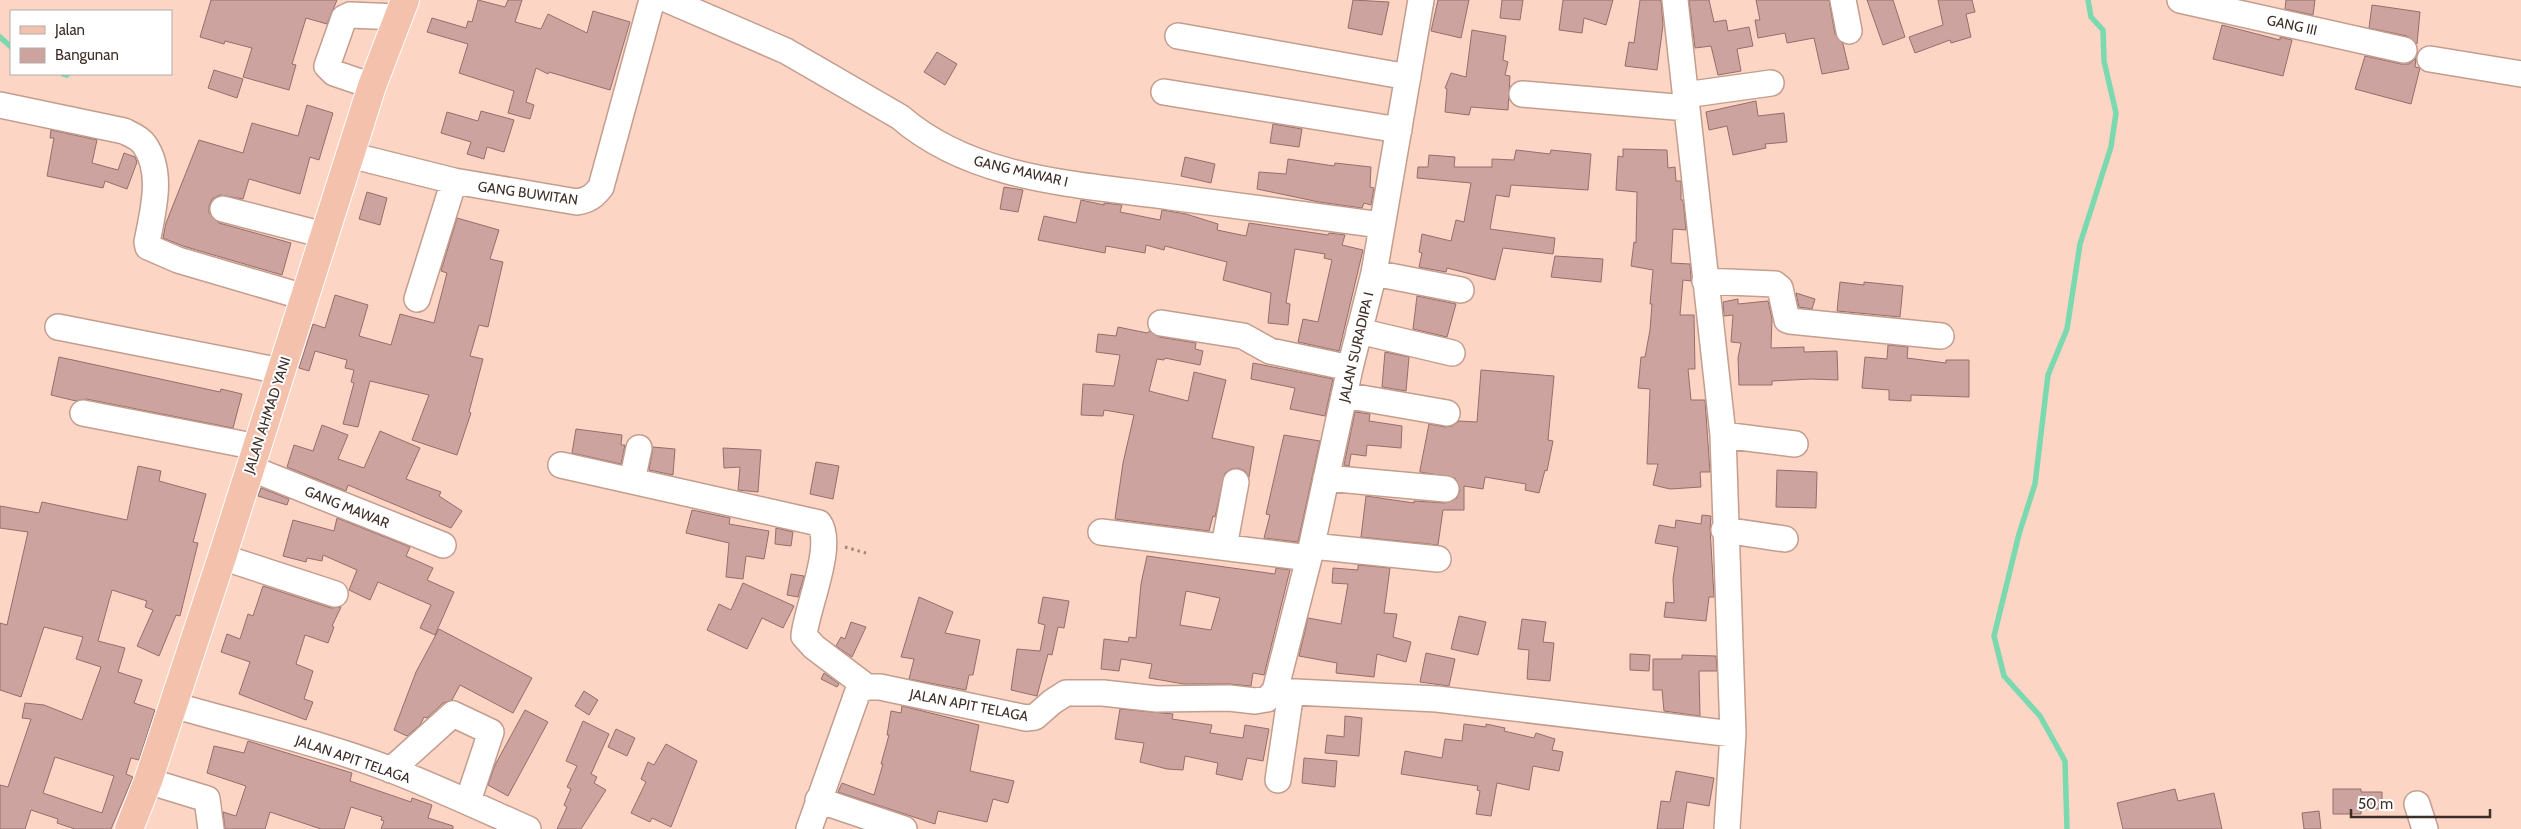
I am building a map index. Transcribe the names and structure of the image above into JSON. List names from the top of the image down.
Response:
{
  "streets": {
    "main road": ["JALAN AHMAD YANI"],
    "street": [
      "GANG III",
      "GANG MAWAR I",
      "GANG BUWITAN",
      "JALAN SURADIPA I",
      "GANG MAWAR",
      "JALAN APIT TELAGA"
    ]
  },
  "crossings": [
    ["GANG MAWAR I", "JALAN SURADIPA I"],
    ["GANG BUWITAN", "JALAN AHMAD YANI"],
    ["JALAN SURADIPA I", "JALAN APIT TELAGA"],
    ["JALAN AHMAD YANI", "GANG MAWAR"],
    ["JALAN AHMAD YANI", "JALAN APIT TELAGA"]
  ],
  "legend": ["Jalan", "Bangunan"],
  "scale_bar": "50 m"
}
